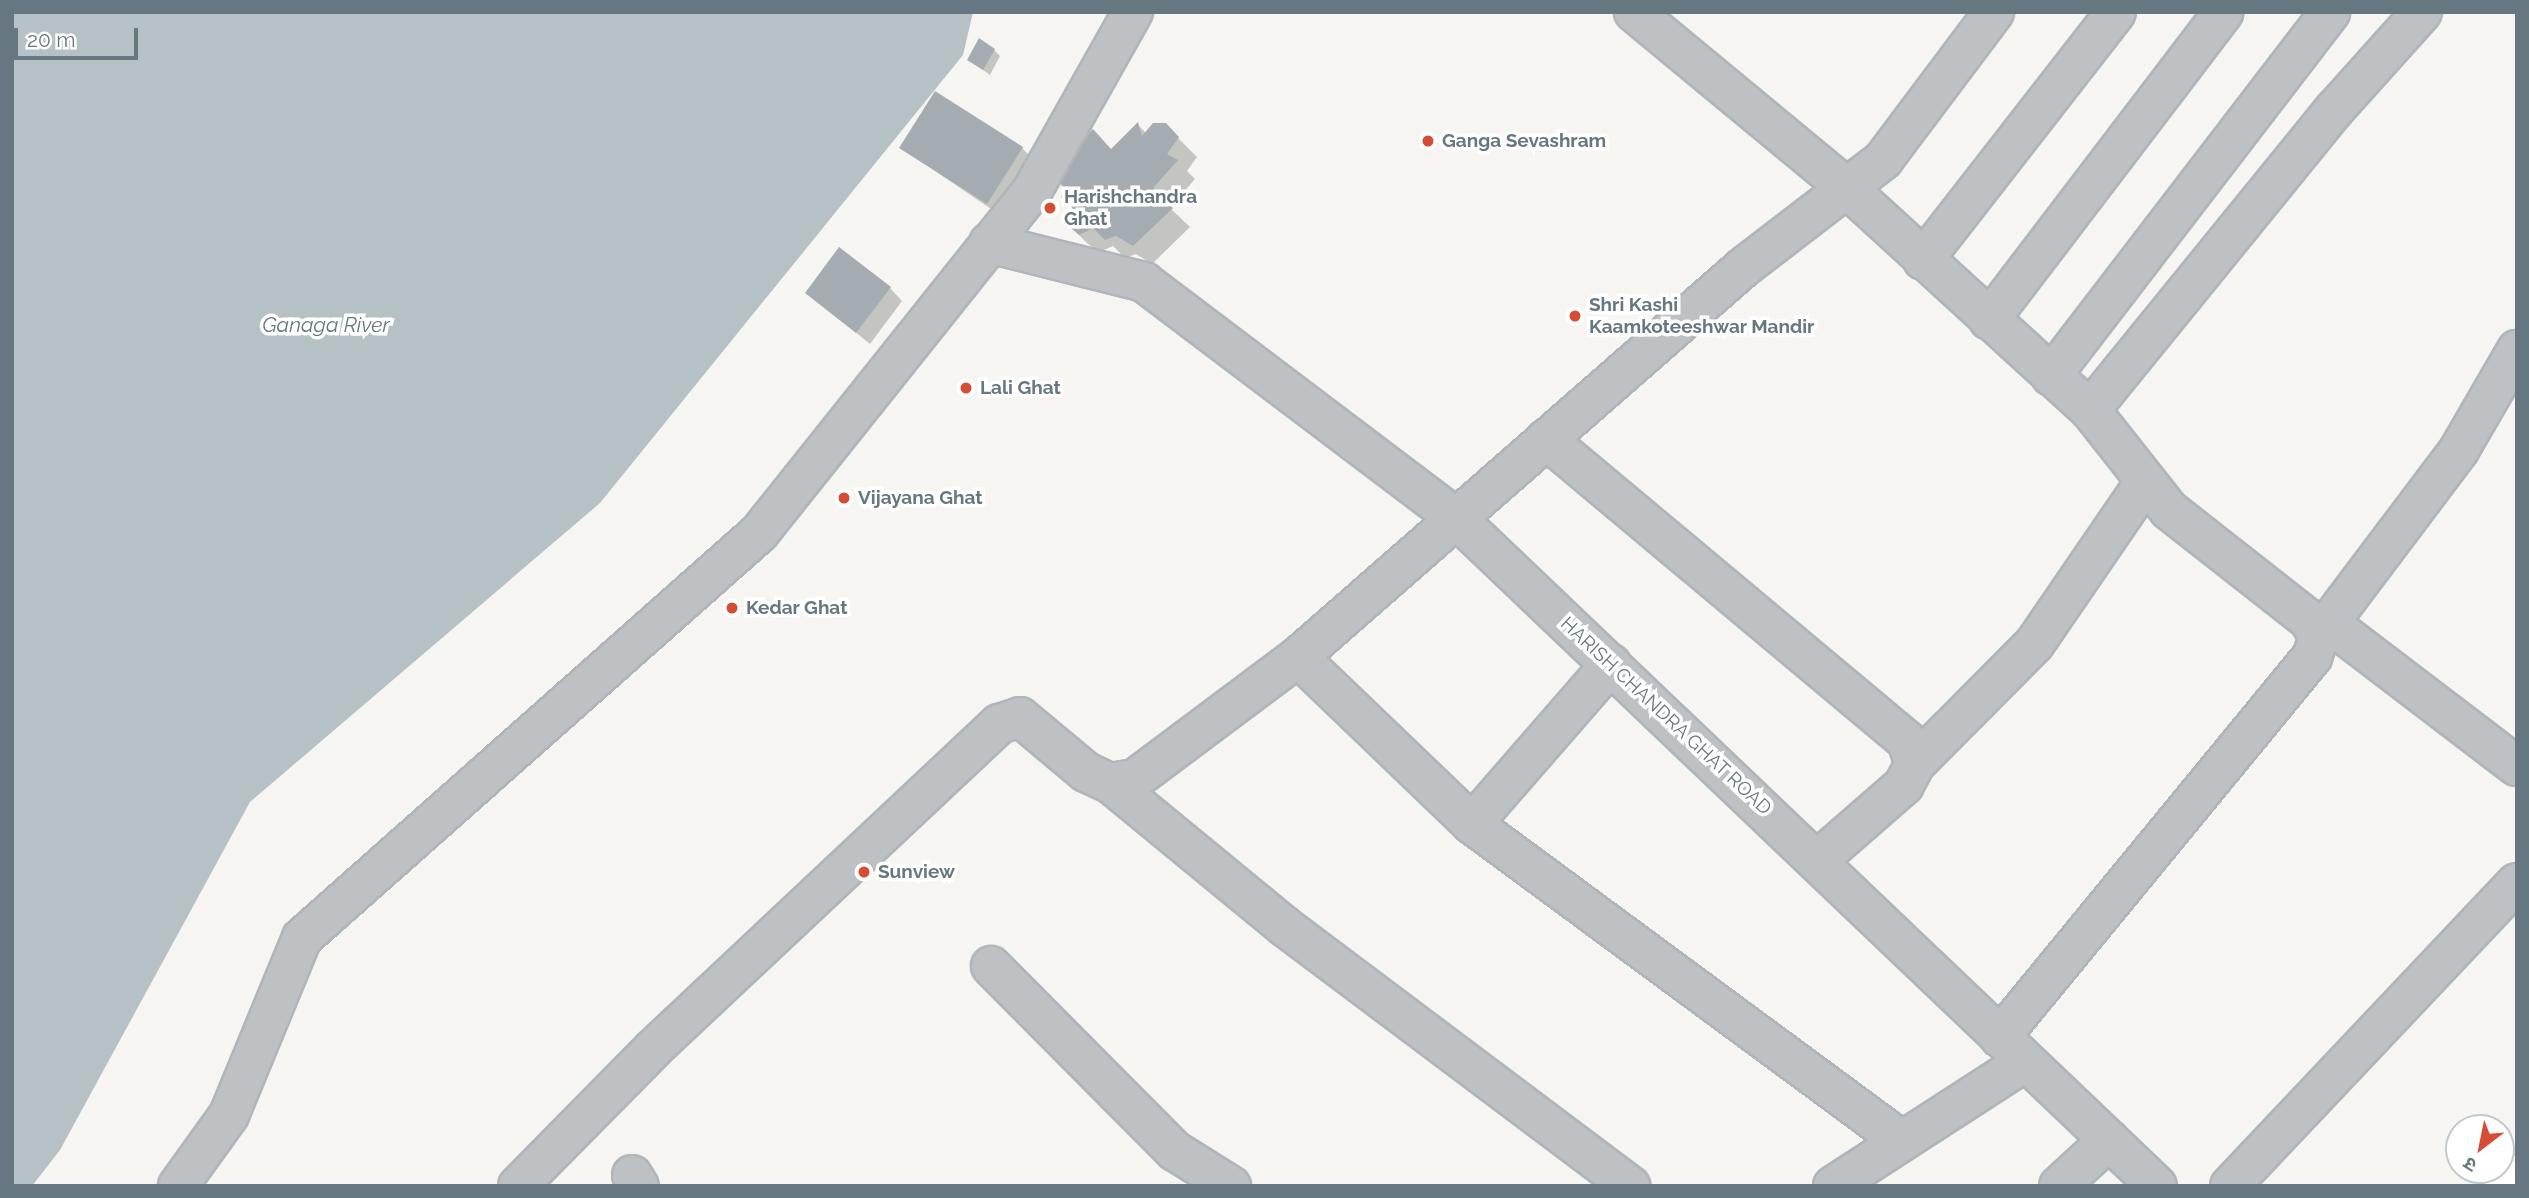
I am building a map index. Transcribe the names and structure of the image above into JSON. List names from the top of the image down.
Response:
{
  "streets": {
    "street": ["HARISH CHANDRA GHAT ROAD"]
  },
  "water": ["Ganaga River"],
  "places": [
    "Ganga Sevashram",
    "Harishchandra Ghat",
    "Shri Kashi Kaamkoteeshwar Mandir",
    "Lali Ghat",
    "Vijayana Ghat",
    "Kedar Ghat",
    "Sunview"
  ],
  "scale_bar": "20 m",
  "north": "bottom left"
}
